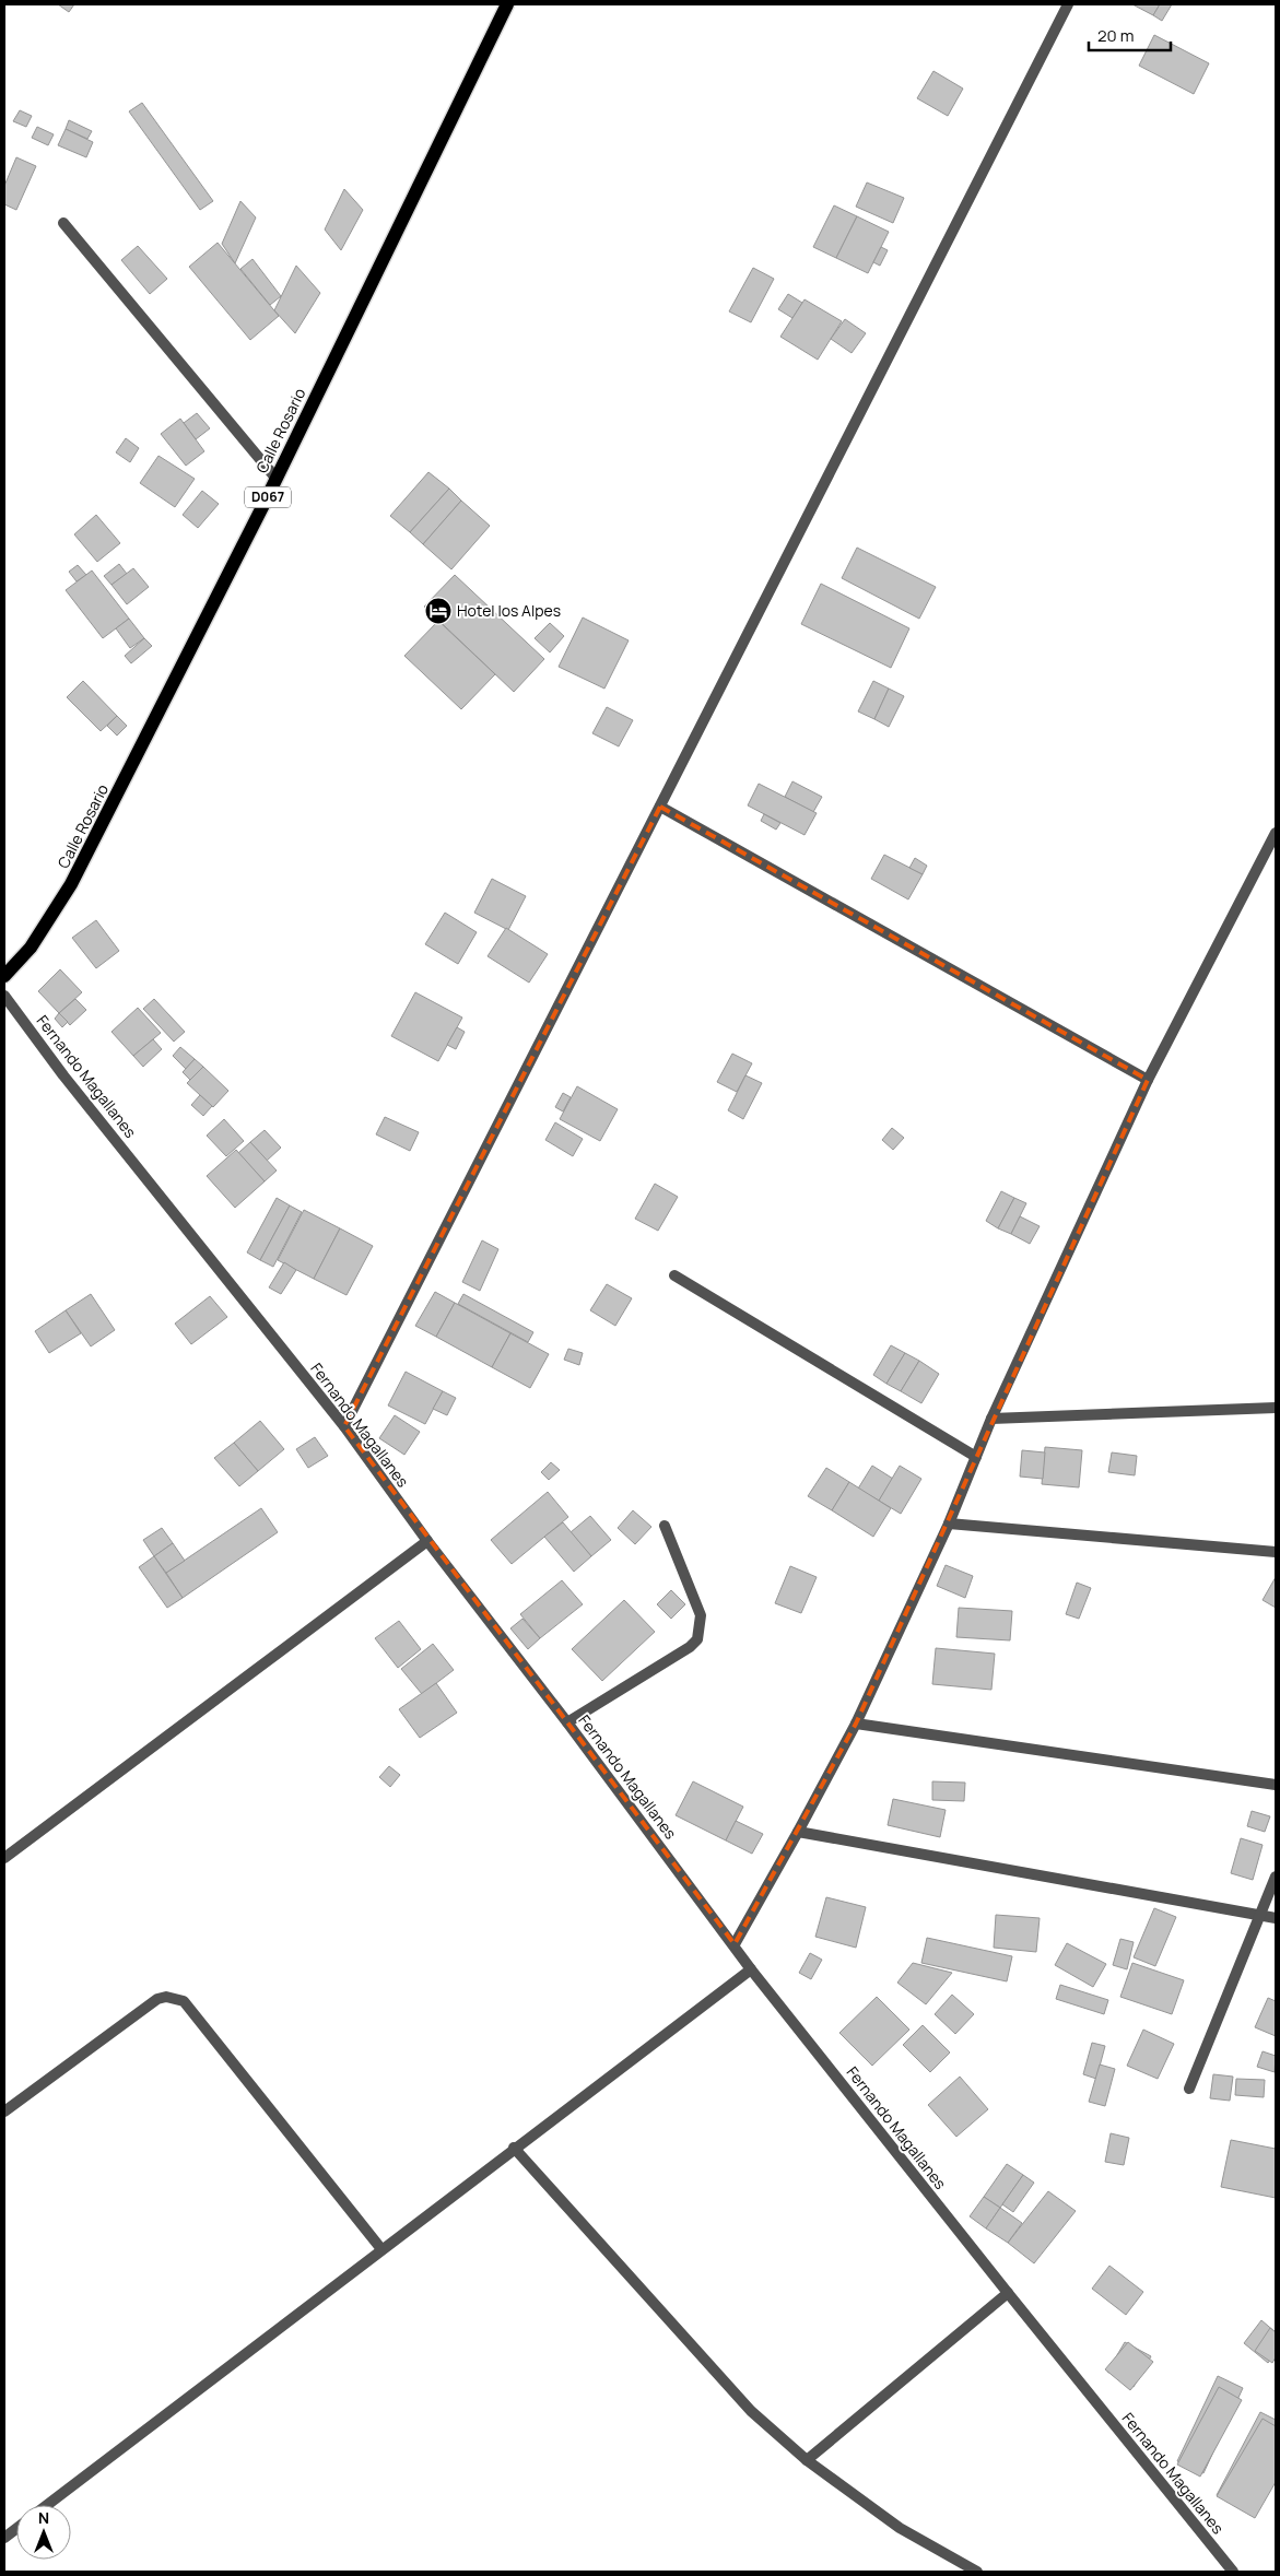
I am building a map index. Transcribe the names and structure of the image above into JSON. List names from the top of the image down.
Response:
{
  "streets": {
    "main road": ["Calle Rosario", "D067"],
    "street": ["Fernando Magallanes"]
  },
  "places": {
    "hotel": ["Hotel los Alpes"]
  },
  "scale_bar": "20 m",
  "north": "top"
}
